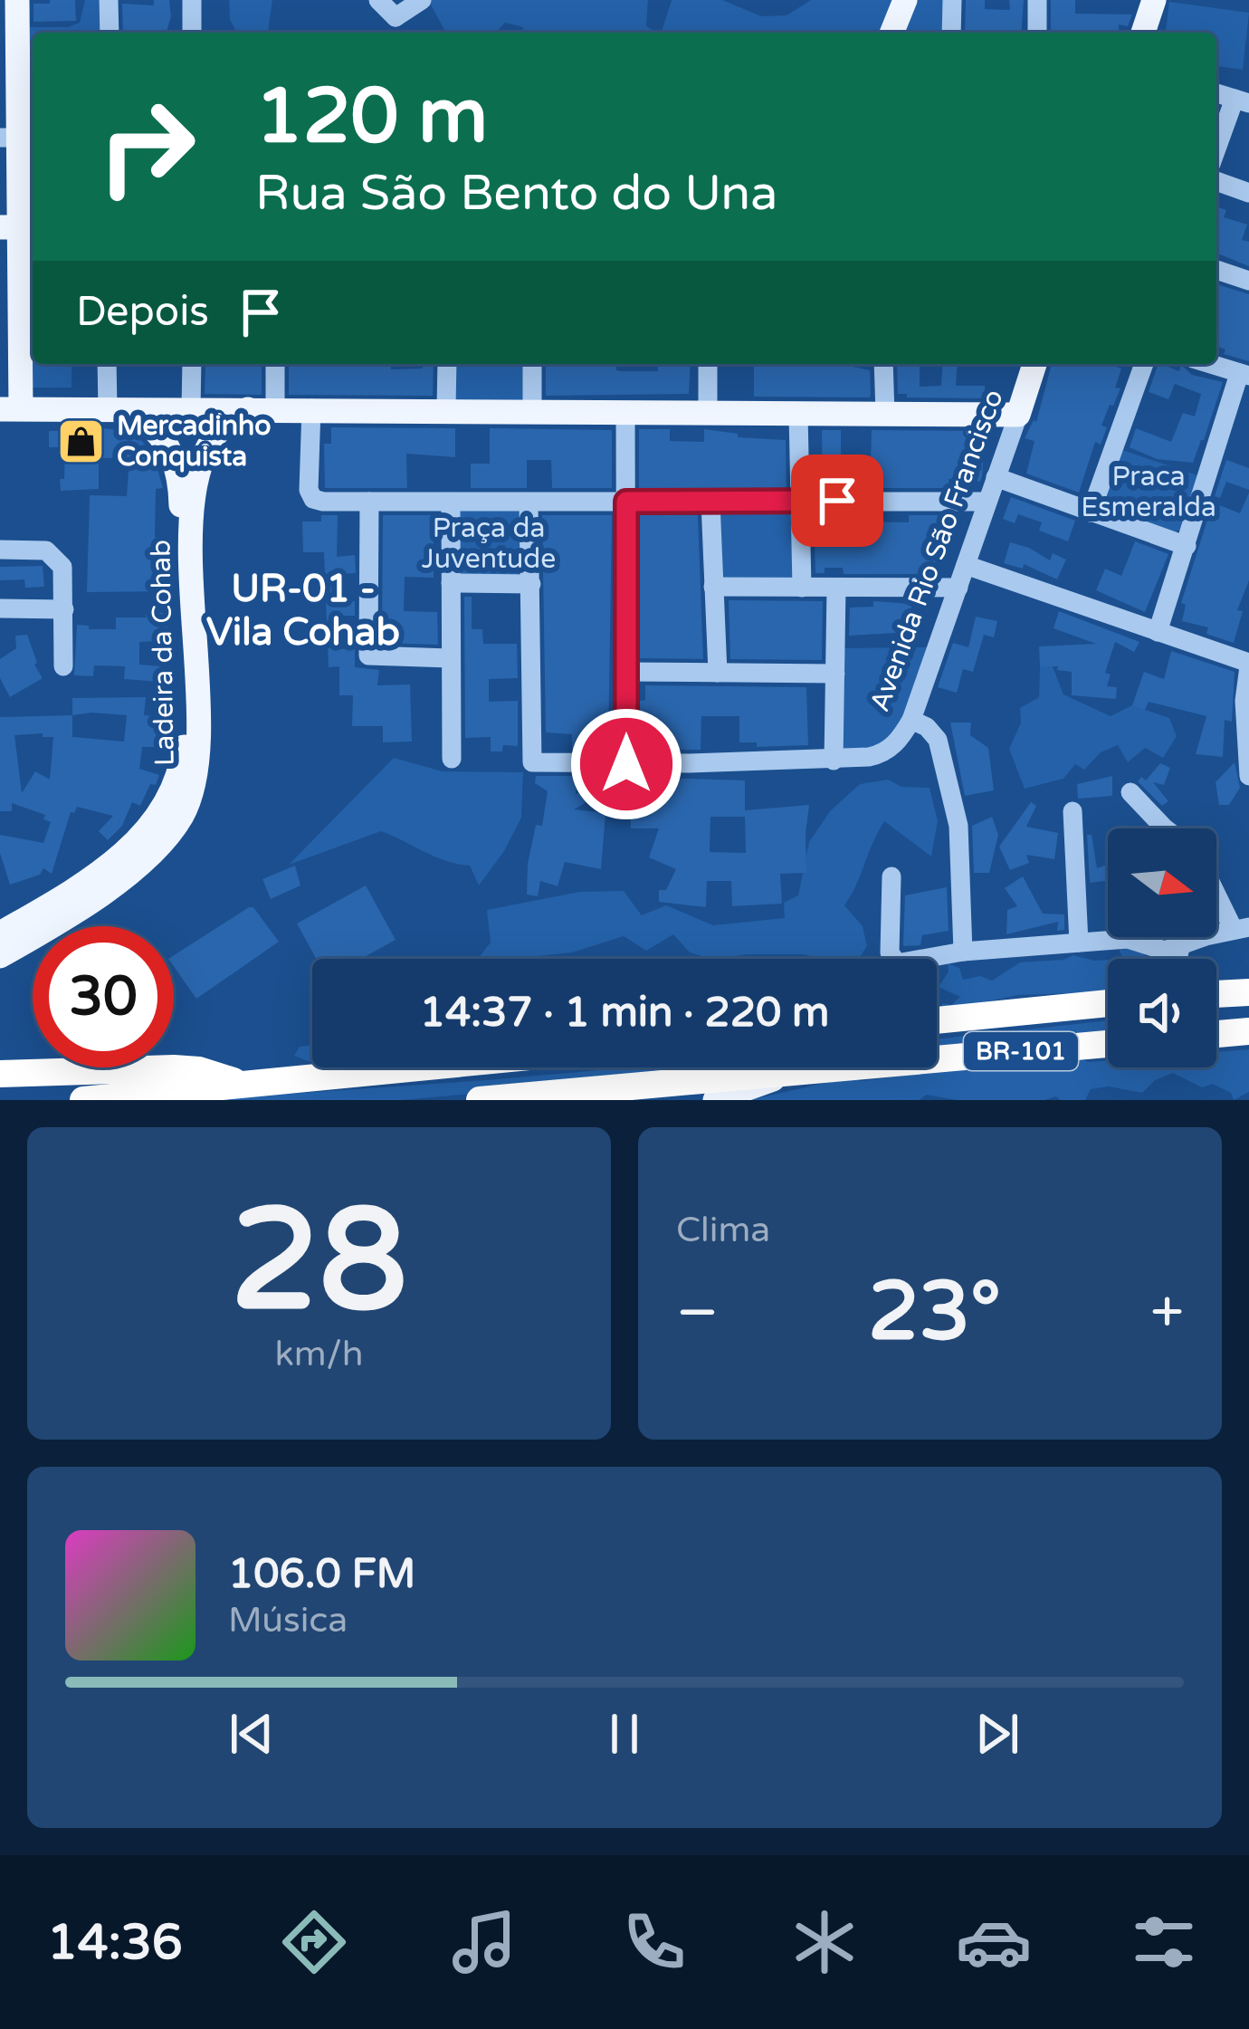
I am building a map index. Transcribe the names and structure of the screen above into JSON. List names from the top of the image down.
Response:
{
  "streets": {
    "highway": ["BR-101"],
    "main road": ["Avenida Rio São Francisco", "Ladeira da Cohab"]
  },
  "districts": ["UR-01 - Vila Cohab"],
  "parks": ["Praca Esmeralda", "Praça da Juventude"],
  "places": {
    "shop": ["Mercadinho Conquista"]
  },
  "north": "right",
  "page": {
    "turn": ["120 m", "Rua São Bento do Una"],
    "then": "Depois",
    "limit": "30",
    "trip": "14:37 · 1 min · 220 m",
    "tile": [
      ["28", "km/h"],
      "Clima"
    ],
    "heat": ["−", "23°", "+"],
    "song": ["106.0 FM", "Música"],
    "tabs": "14:36"
  }
}
